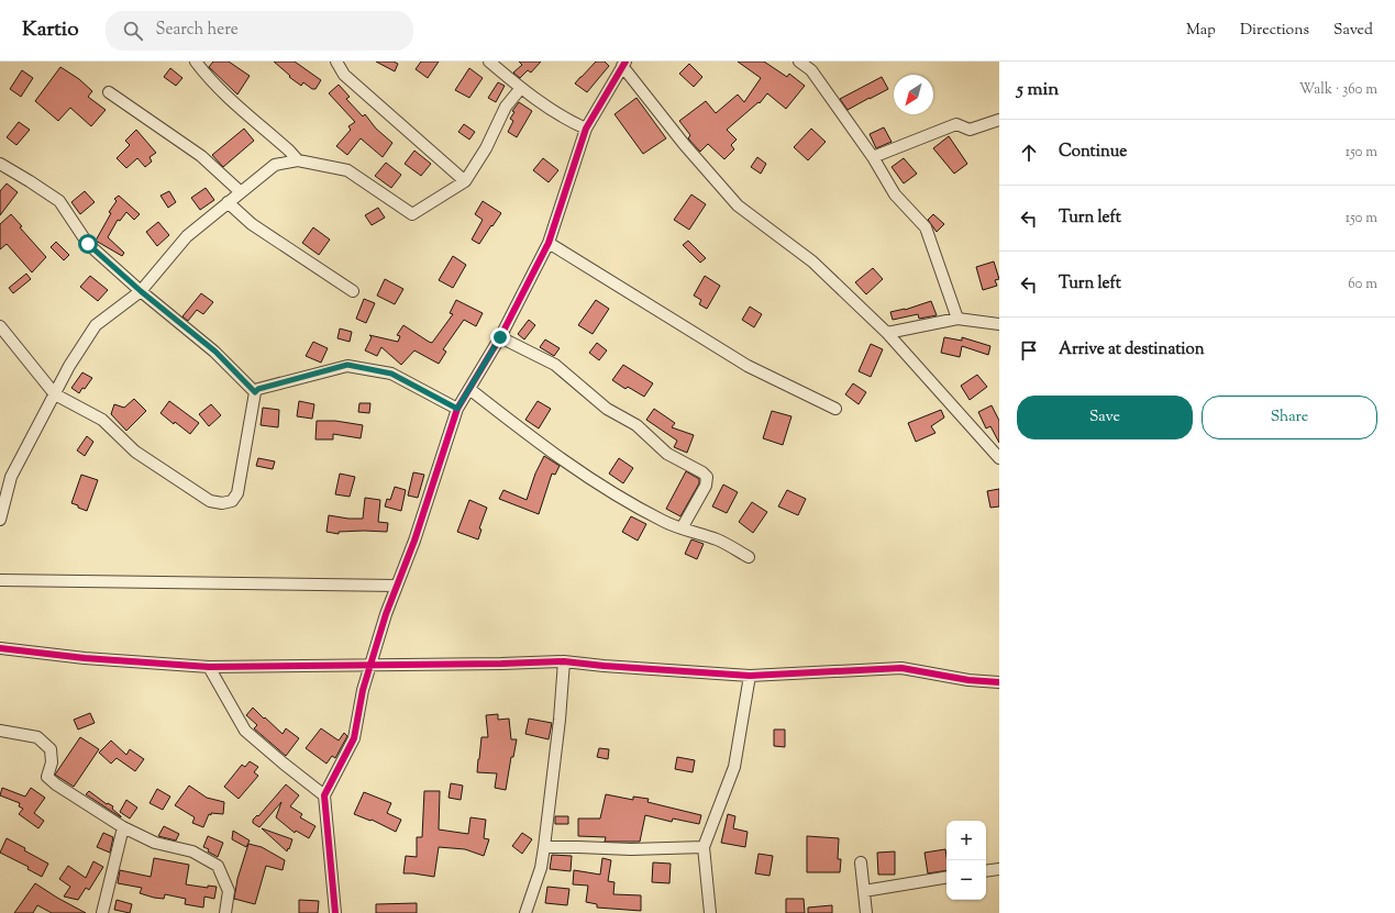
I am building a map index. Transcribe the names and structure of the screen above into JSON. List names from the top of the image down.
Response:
{
  "north": "bottom left",
  "page": {
    "header": "Kartio",
    "search": "Search here",
    "nav": ["Map", "Directions", "Saved"],
    "heading": ["5 min", "Walk · 360 m"],
    "list": [
      ["Continue", "150 m"],
      ["Turn left", "150 m"],
      ["Turn left", "60 m"],
      "Arrive at destination"
    ],
    "buttons": ["Save", "Share"],
    "map_buttons": ["+", "−"]
  }
}
